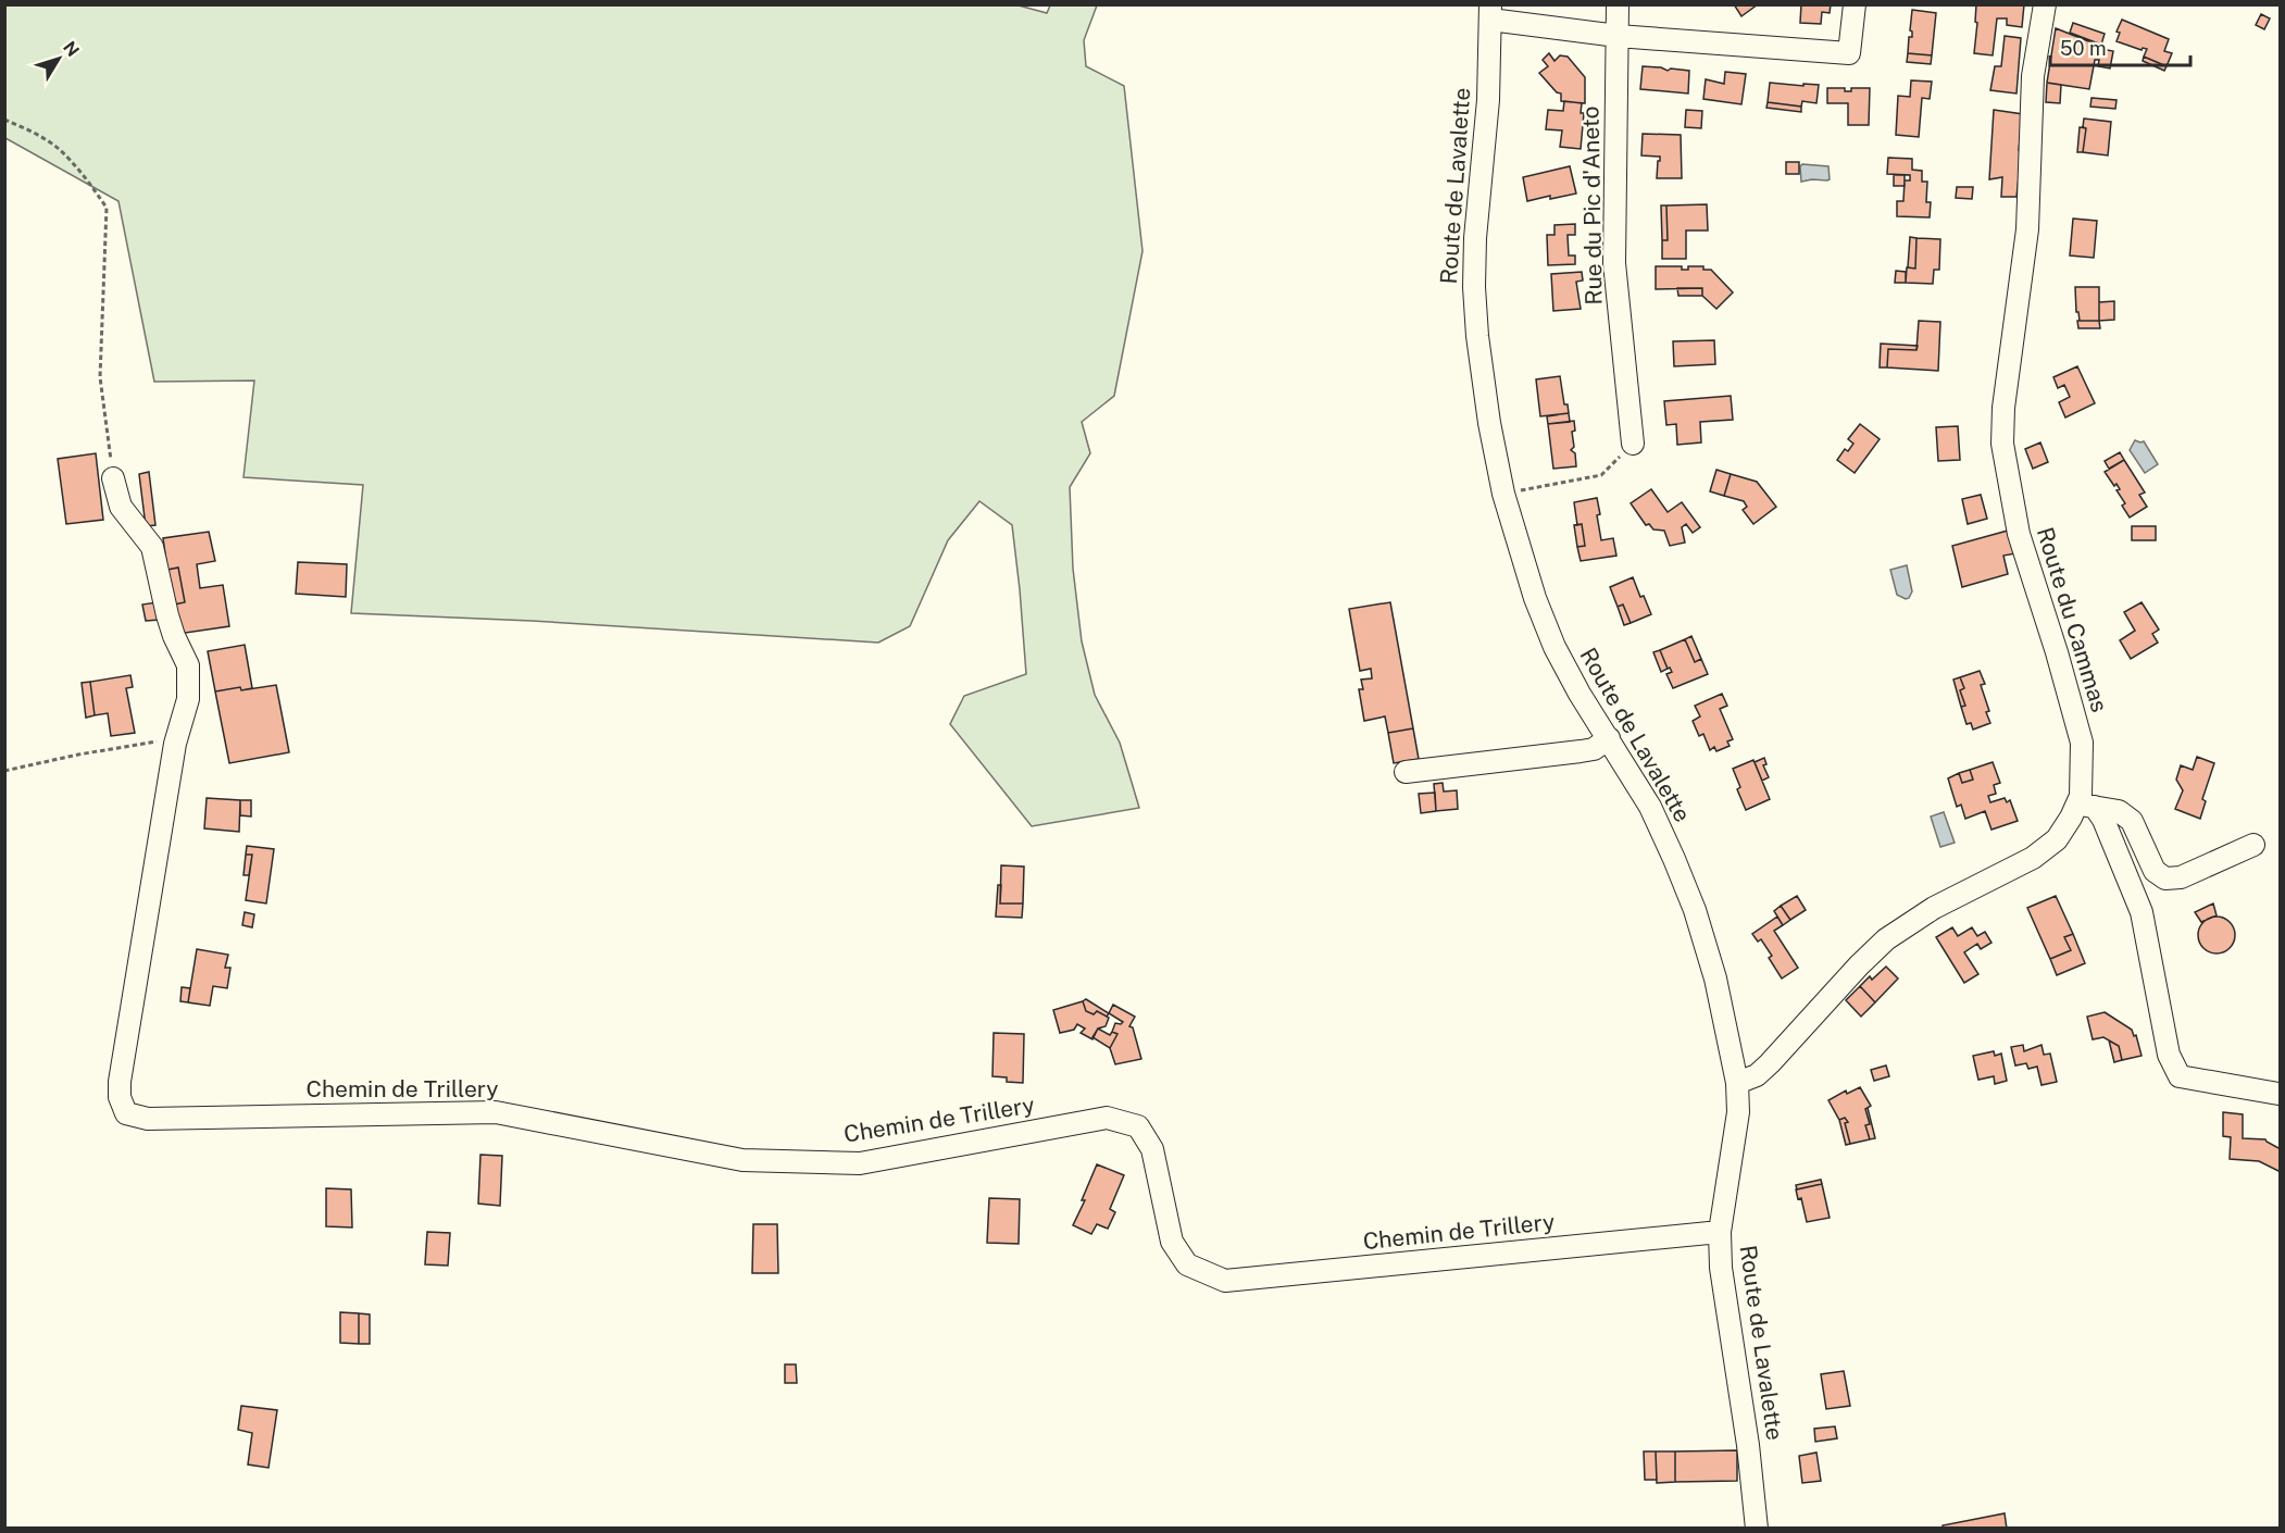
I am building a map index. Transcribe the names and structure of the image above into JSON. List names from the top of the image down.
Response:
{
  "streets": {
    "street": [
      "Route de Lavalette",
      "Rue du Pic d'Aneto",
      "Route du Cammas",
      "Chemin de Trillery"
    ]
  },
  "crossings": [
    ["Route de Lavalette", "Route du Cammas"],
    ["Route de Lavalette", "Chemin de Trillery"]
  ],
  "scale_bar": "50 m",
  "north": "top right"
}
